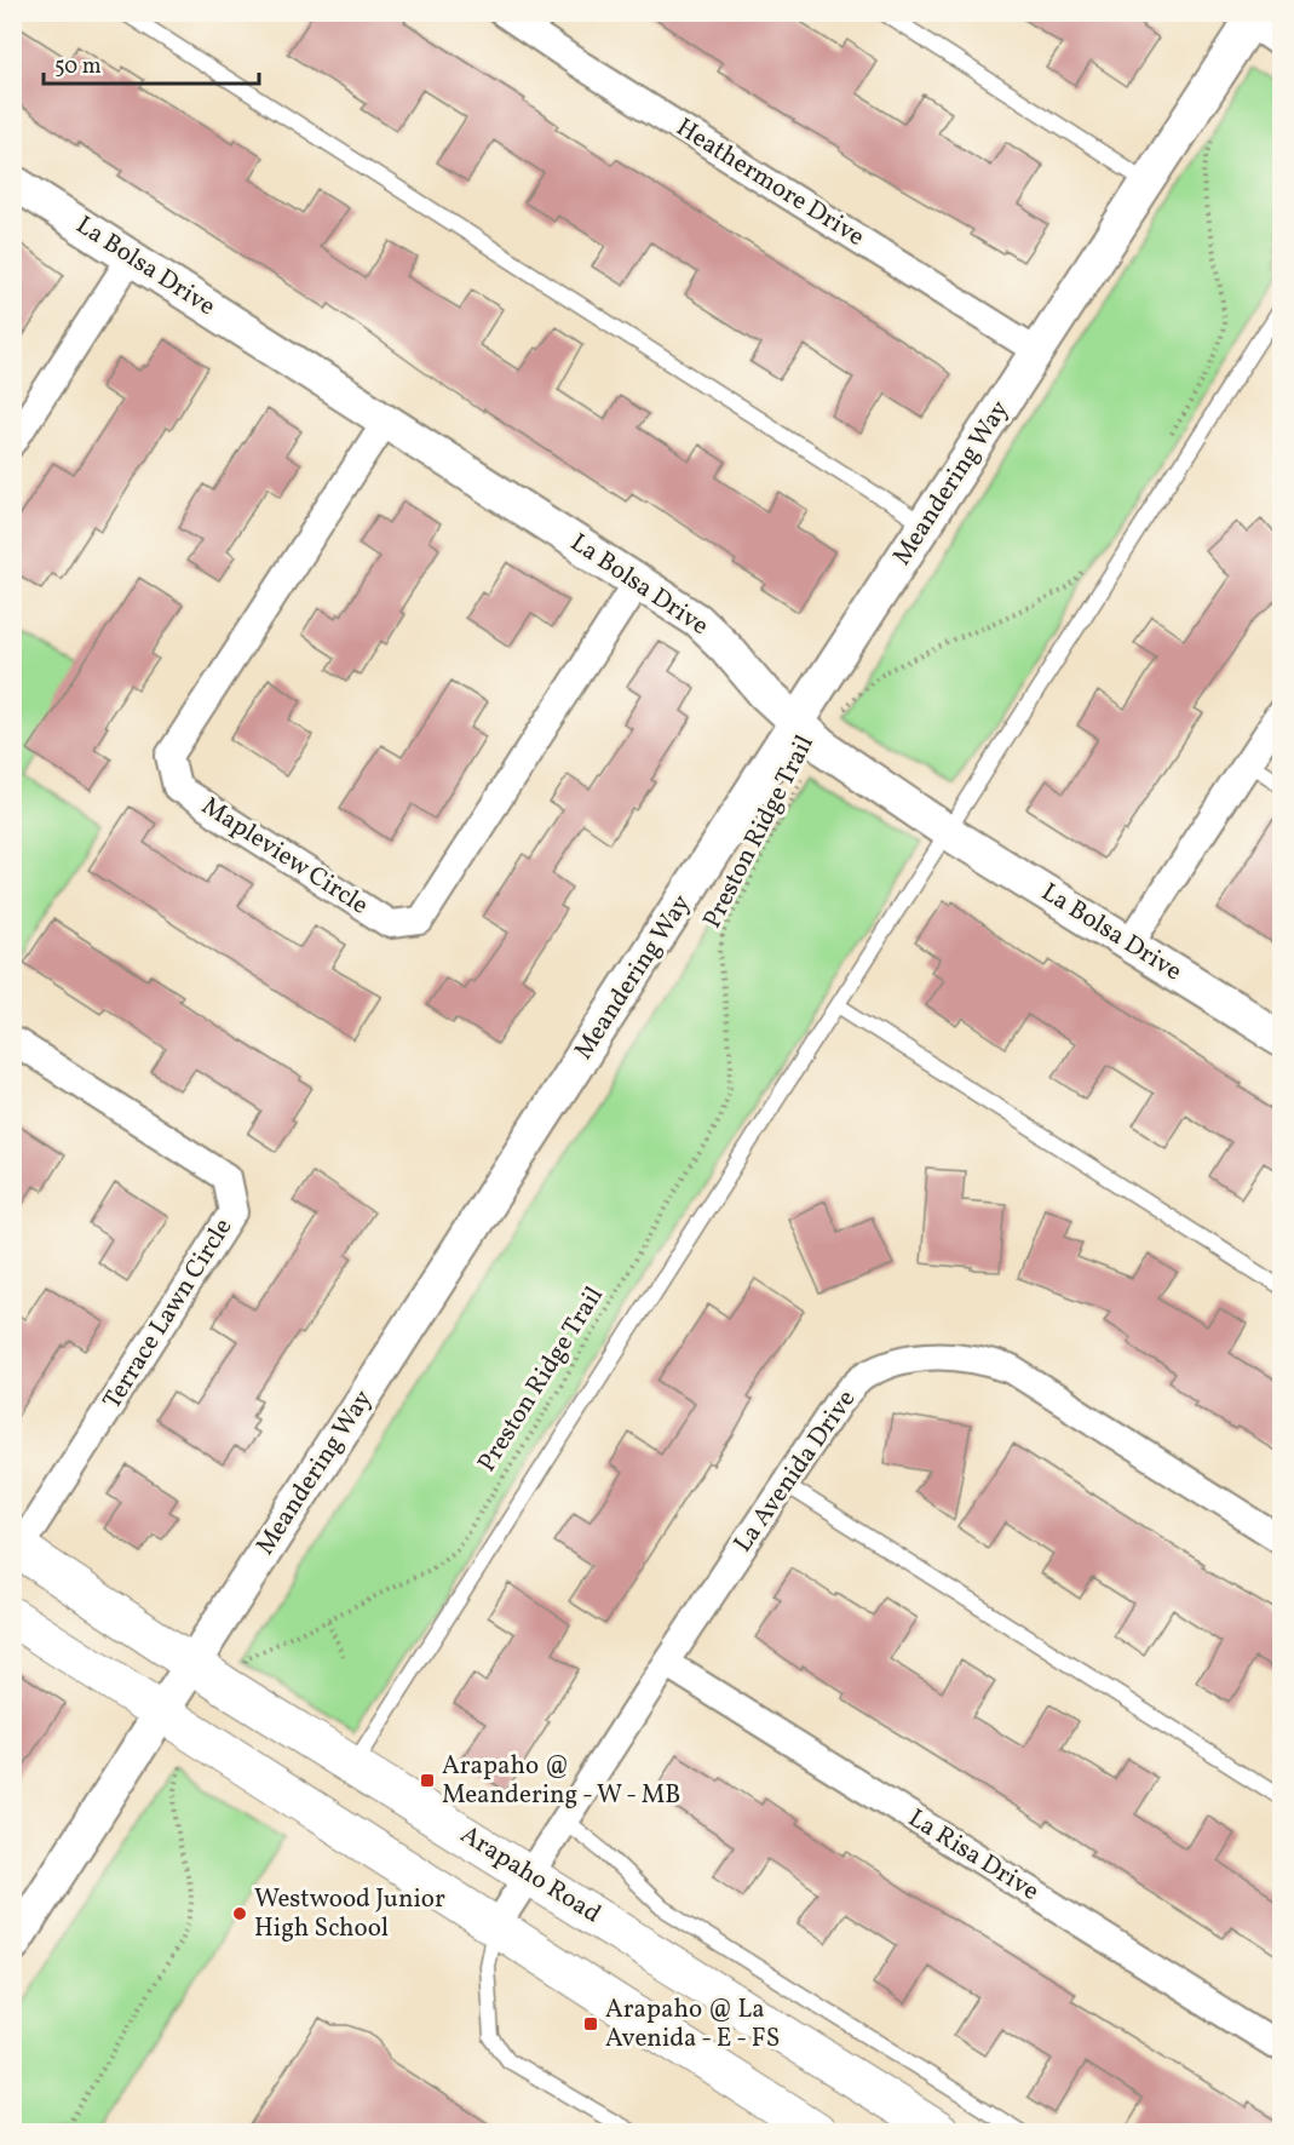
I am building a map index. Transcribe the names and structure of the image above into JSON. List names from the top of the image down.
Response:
{
  "streets": {
    "main road": ["Arapaho Road"],
    "street": [
      "Heathermore Drive",
      "La Bolsa Drive",
      "Meandering Way",
      "Mapleview Circle",
      "Terrace Lawn Circle",
      "La Avenida Drive",
      "La Risa Drive"
    ],
    "path": ["Preston Ridge Trail"]
  },
  "crossings": [
    ["Heathermore Drive", "Meandering Way"],
    ["La Bolsa Drive", "Meandering Way"],
    ["La Bolsa Drive", "Preston Ridge Trail"],
    ["La Bolsa Drive", "Mapleview Circle"],
    ["Meandering Way", "Arapaho Road"],
    ["Terrace Lawn Circle", "Arapaho Road"],
    ["La Avenida Drive", "La Risa Drive"],
    ["La Avenida Drive", "Arapaho Road"]
  ],
  "places": {
    "transit": ["Arapaho @ Meandering - W - MB", "Arapaho @ La Avenida - E - FS"],
    "other": ["Westwood Junior High School"]
  },
  "scale_bar": "50 m"
}
